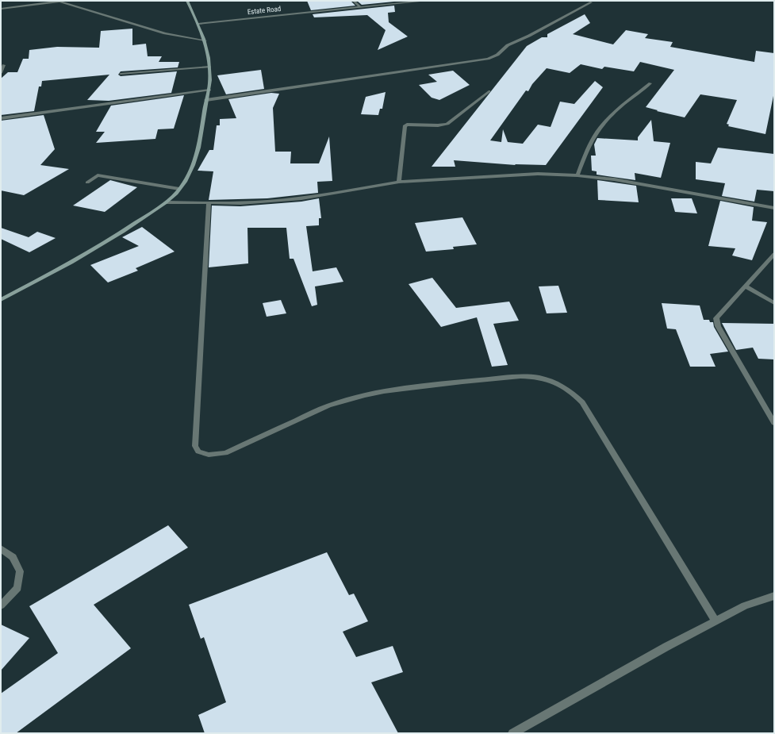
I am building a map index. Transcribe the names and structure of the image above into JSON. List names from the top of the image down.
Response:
{
  "streets": {
    "street": ["Estate Road"]
  }
}
